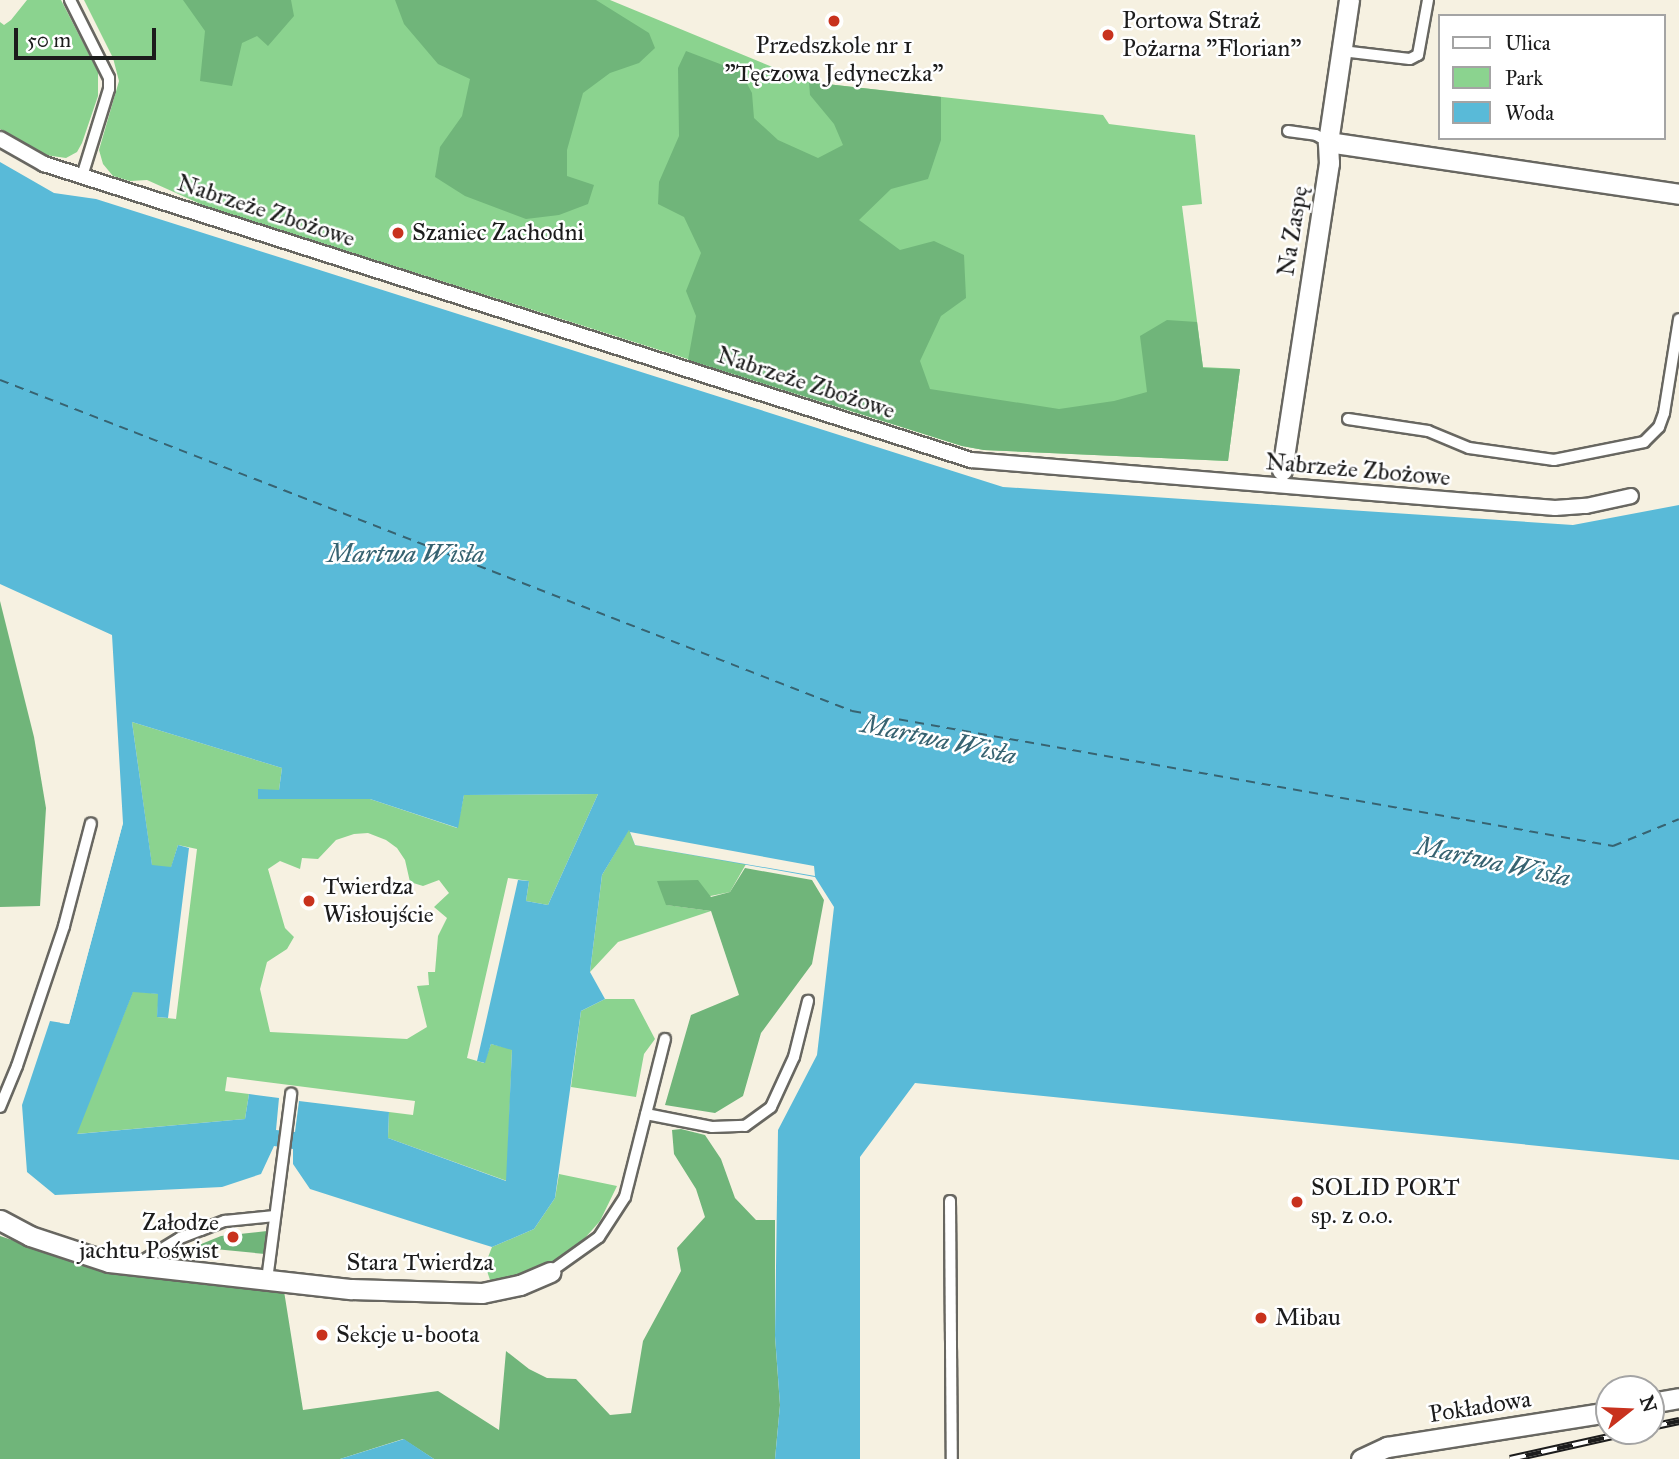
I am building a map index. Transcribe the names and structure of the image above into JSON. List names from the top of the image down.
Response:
{
  "streets": {
    "street": [
      "Nabrzeże Zbożowe",
      "Na Zaspę",
      "Stara Twierdza",
      "Pokładowa"
    ]
  },
  "crossings": [
    ["Nabrzeże Zbożowe", "Na Zaspę"]
  ],
  "water": ["Martwa Wisła"],
  "places": [
    "Przedszkole nr 1 \"Tęczowa Jedyneczka\"",
    "Portowa Straż Pożarna \"Florian\"",
    "Szaniec Zachodni",
    "Twierdza Wisłoujście",
    "SOLID PORT sp. z o.o.",
    "Załodze jachtu Poświst",
    "Mibau",
    "Sekcje u-boota"
  ],
  "legend": ["Ulica", "Park", "Woda"],
  "scale_bar": "50 m",
  "north": "right"
}
